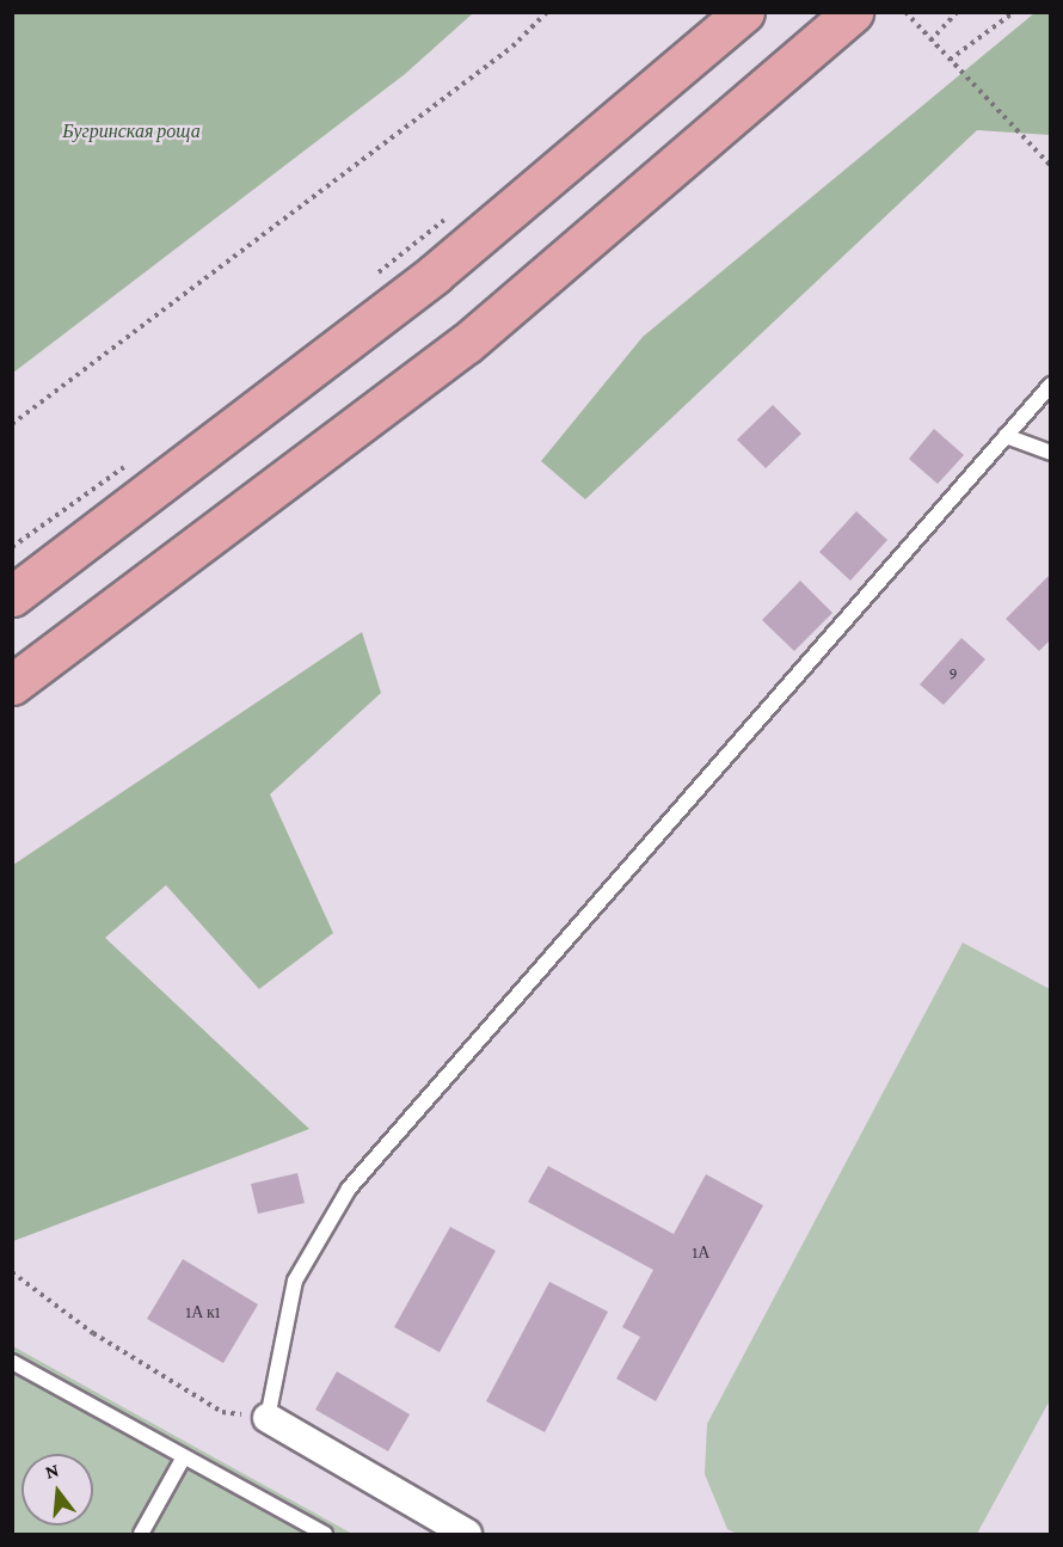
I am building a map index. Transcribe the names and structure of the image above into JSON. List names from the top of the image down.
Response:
{
  "parks": ["Бугринская роща"],
  "house_numbers": ["9", "1А", "1А к1"],
  "north": "top"
}
